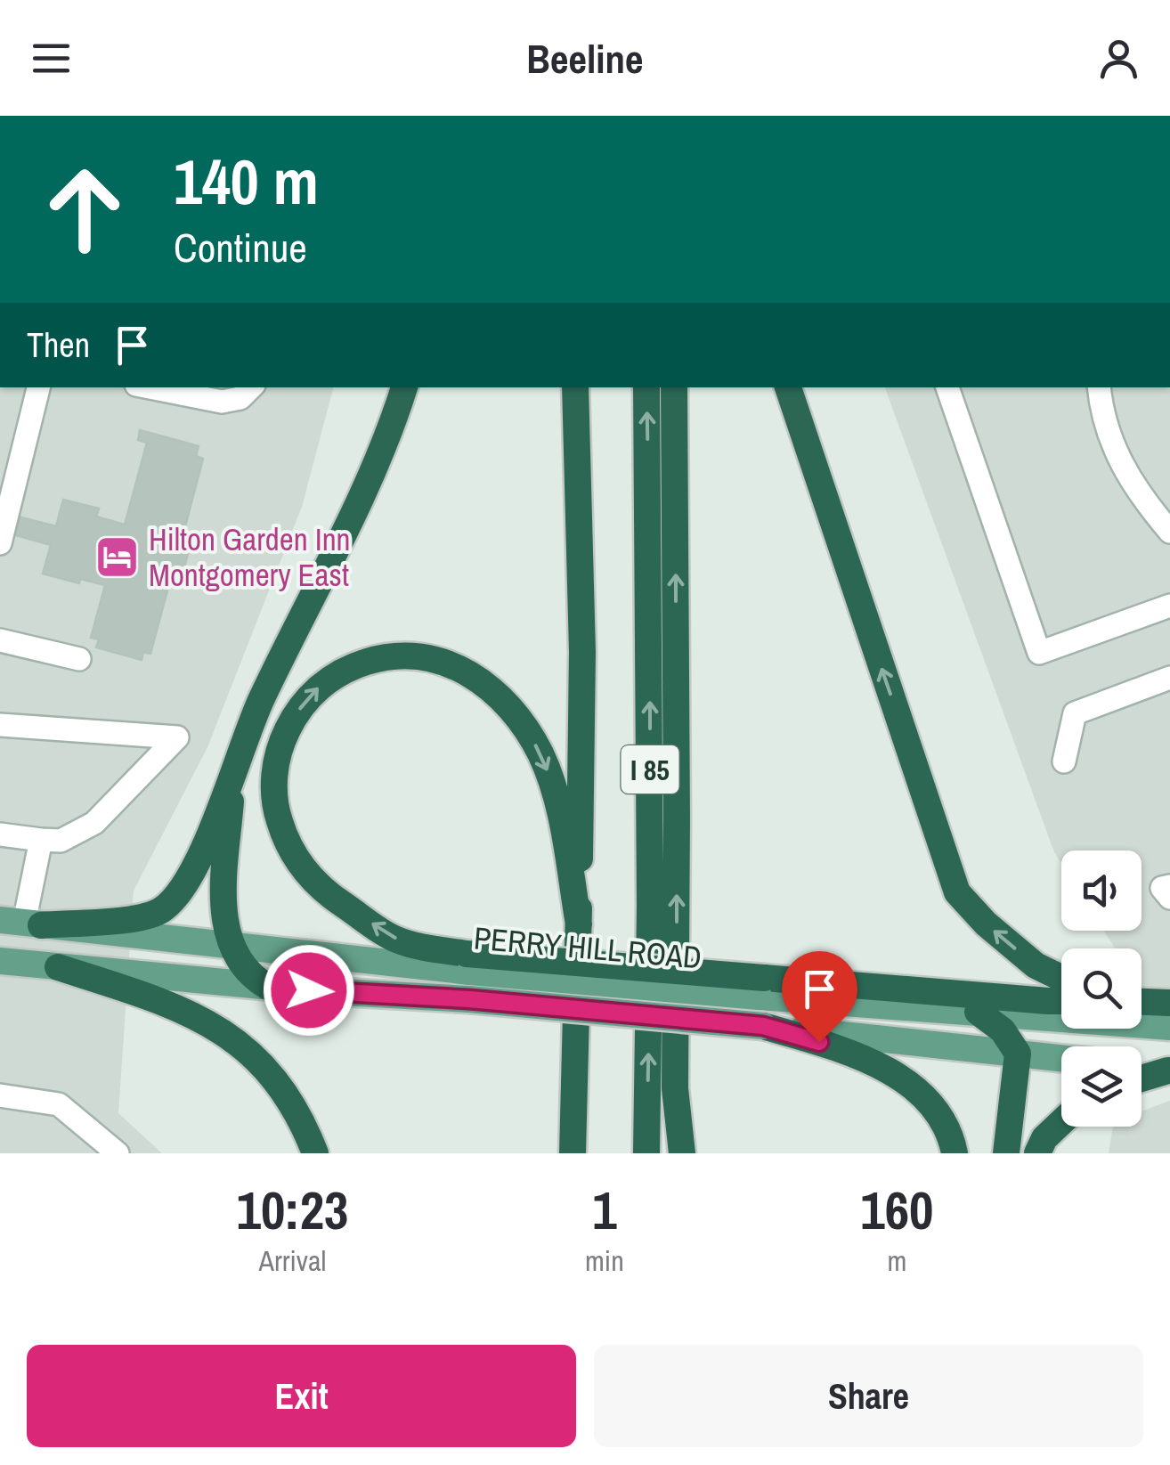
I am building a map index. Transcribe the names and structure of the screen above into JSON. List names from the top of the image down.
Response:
{
  "streets": {
    "highway": ["I 85"],
    "main road": ["PERRY HILL ROAD"]
  },
  "places": {
    "hotel": ["Hilton Garden Inn Montgomery East"]
  },
  "page": {
    "header": "Beeline",
    "turn": ["140 m", "Continue"],
    "then": "Then",
    "eta": [
      "10:23",
      "Arrival",
      "1",
      "min",
      "160",
      "m"
    ],
    "buttons": ["Exit", "Share"]
  }
}
